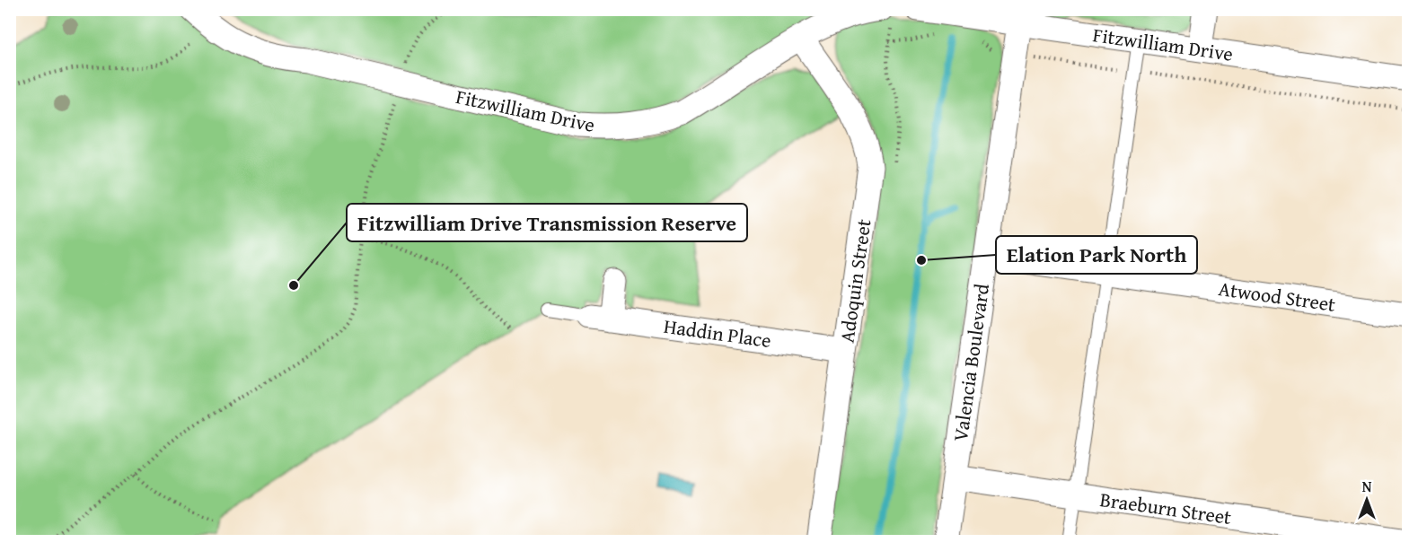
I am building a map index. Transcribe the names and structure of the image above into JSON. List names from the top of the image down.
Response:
{
  "streets": {
    "street": [
      "Fitzwilliam Drive",
      "Adoquin Street",
      "Atwood Street",
      "Haddin Place",
      "Valencia Boulevard",
      "Braeburn Street"
    ]
  },
  "crossings": [
    ["Fitzwilliam Drive", "Adoquin Street"],
    ["Fitzwilliam Drive", "Valencia Boulevard"],
    ["Adoquin Street", "Haddin Place"],
    ["Atwood Street", "Valencia Boulevard"],
    ["Valencia Boulevard", "Braeburn Street"]
  ],
  "places": ["Elation Park North", "Fitzwilliam Drive Transmission Reserve"],
  "north": "top"
}
